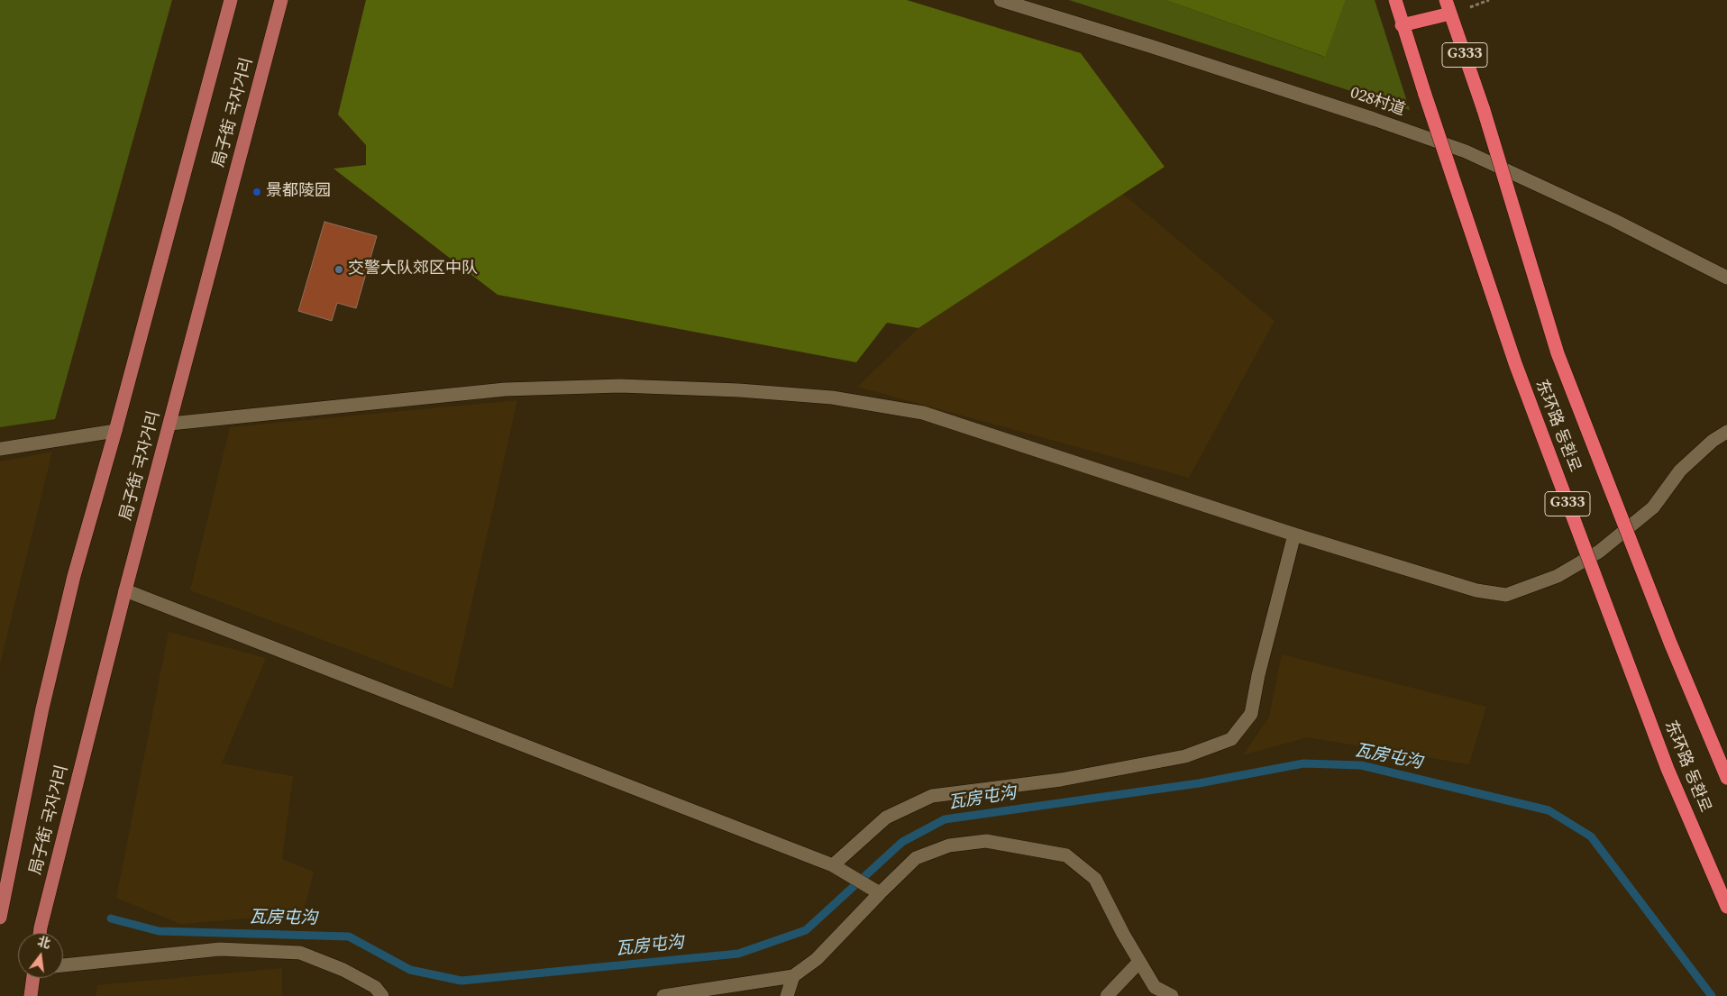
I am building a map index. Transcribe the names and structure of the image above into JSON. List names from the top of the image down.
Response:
{
  "streets": {
    "highway": ["G333", "东环路 동환로"],
    "main road": ["局子街 국자거리"],
    "street": ["028村道"]
  },
  "water": ["瓦房屯沟"],
  "places": ["景都陵园", "交警大队郊区中队"],
  "north": "top"
}
